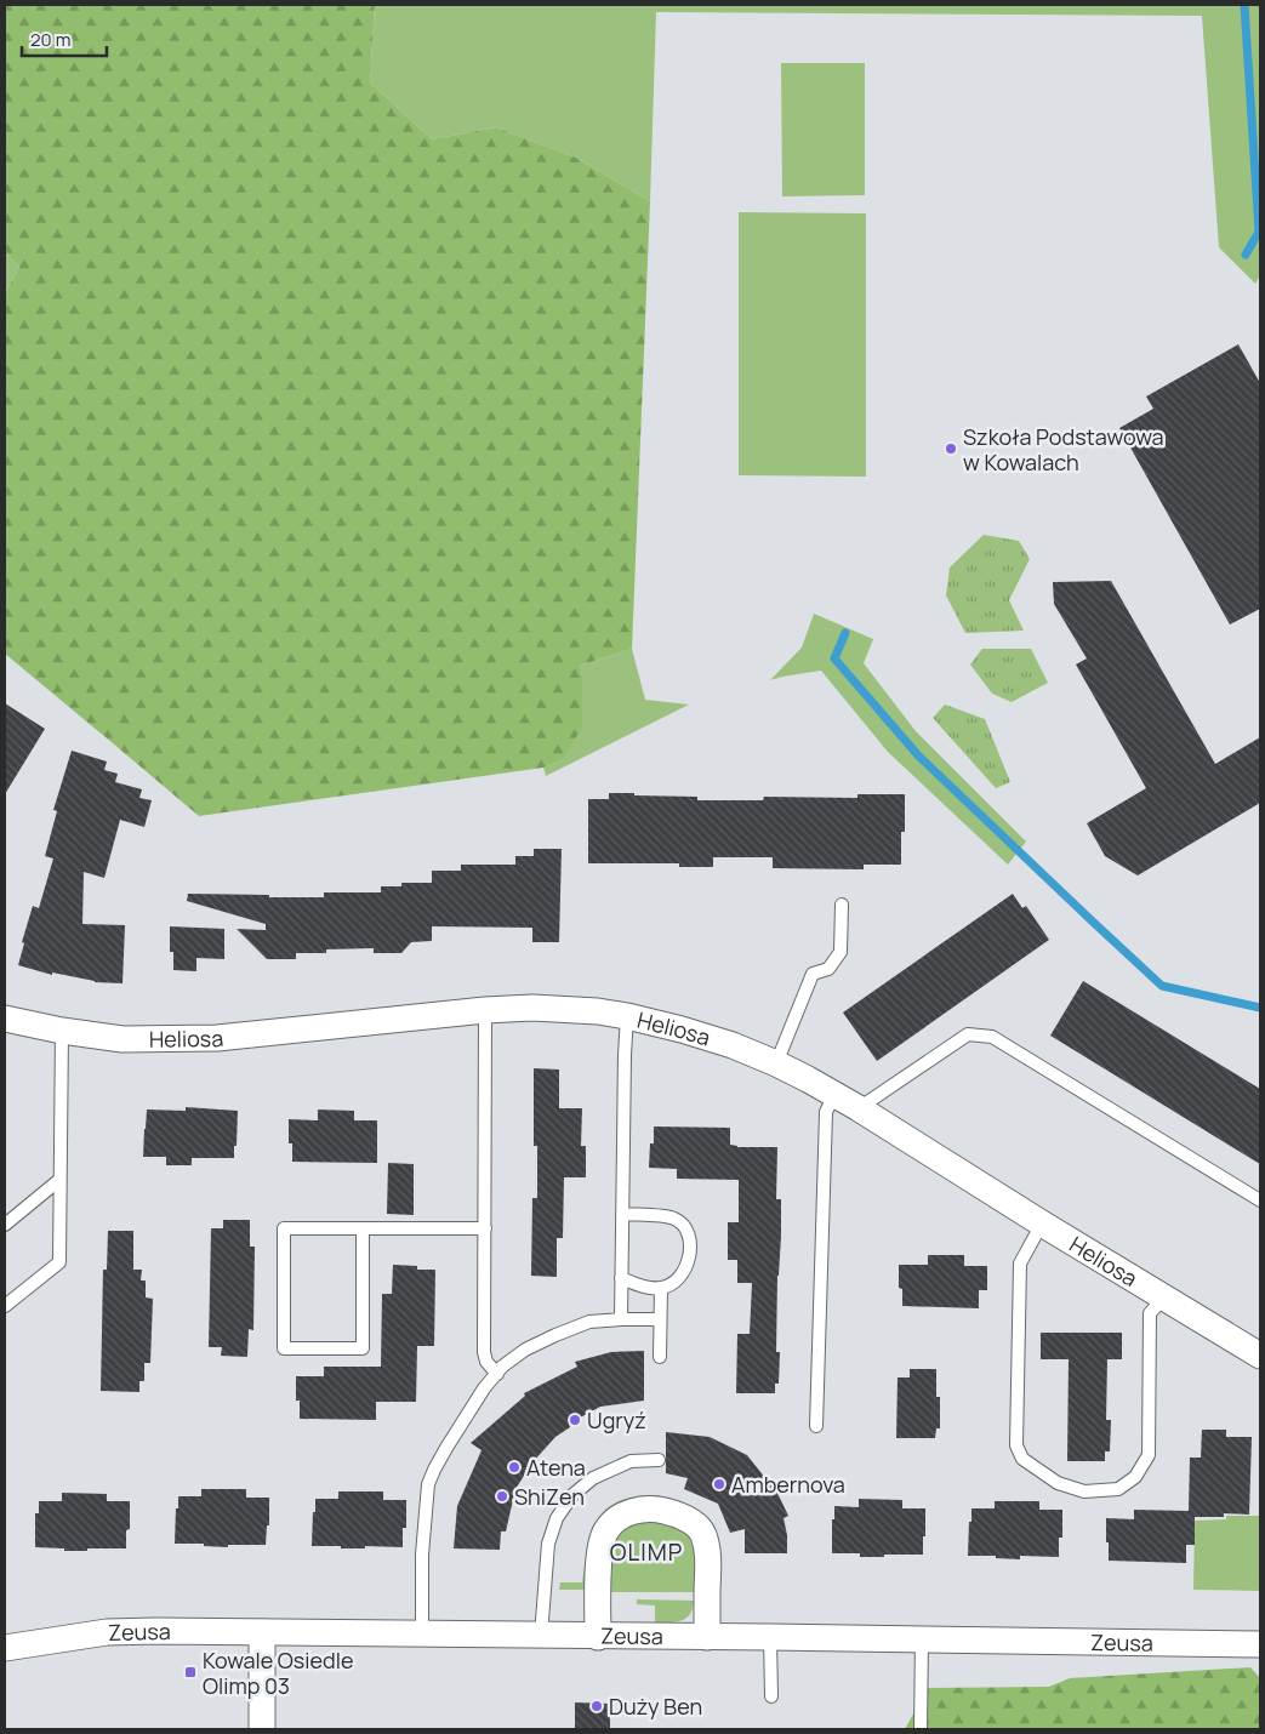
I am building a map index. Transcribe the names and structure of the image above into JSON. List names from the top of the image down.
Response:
{
  "streets": {
    "street": ["Heliosa", "Zeusa"]
  },
  "districts": ["OLIMP"],
  "places": {
    "other": [
      "Szkoła Podstawowa w Kowalach",
      "Ugryź",
      "Atena",
      "Ambernova",
      "ShiZen",
      "Duży Ben"
    ],
    "transit": ["Kowale Osiedle Olimp 03"]
  },
  "scale_bar": "20 m"
}
